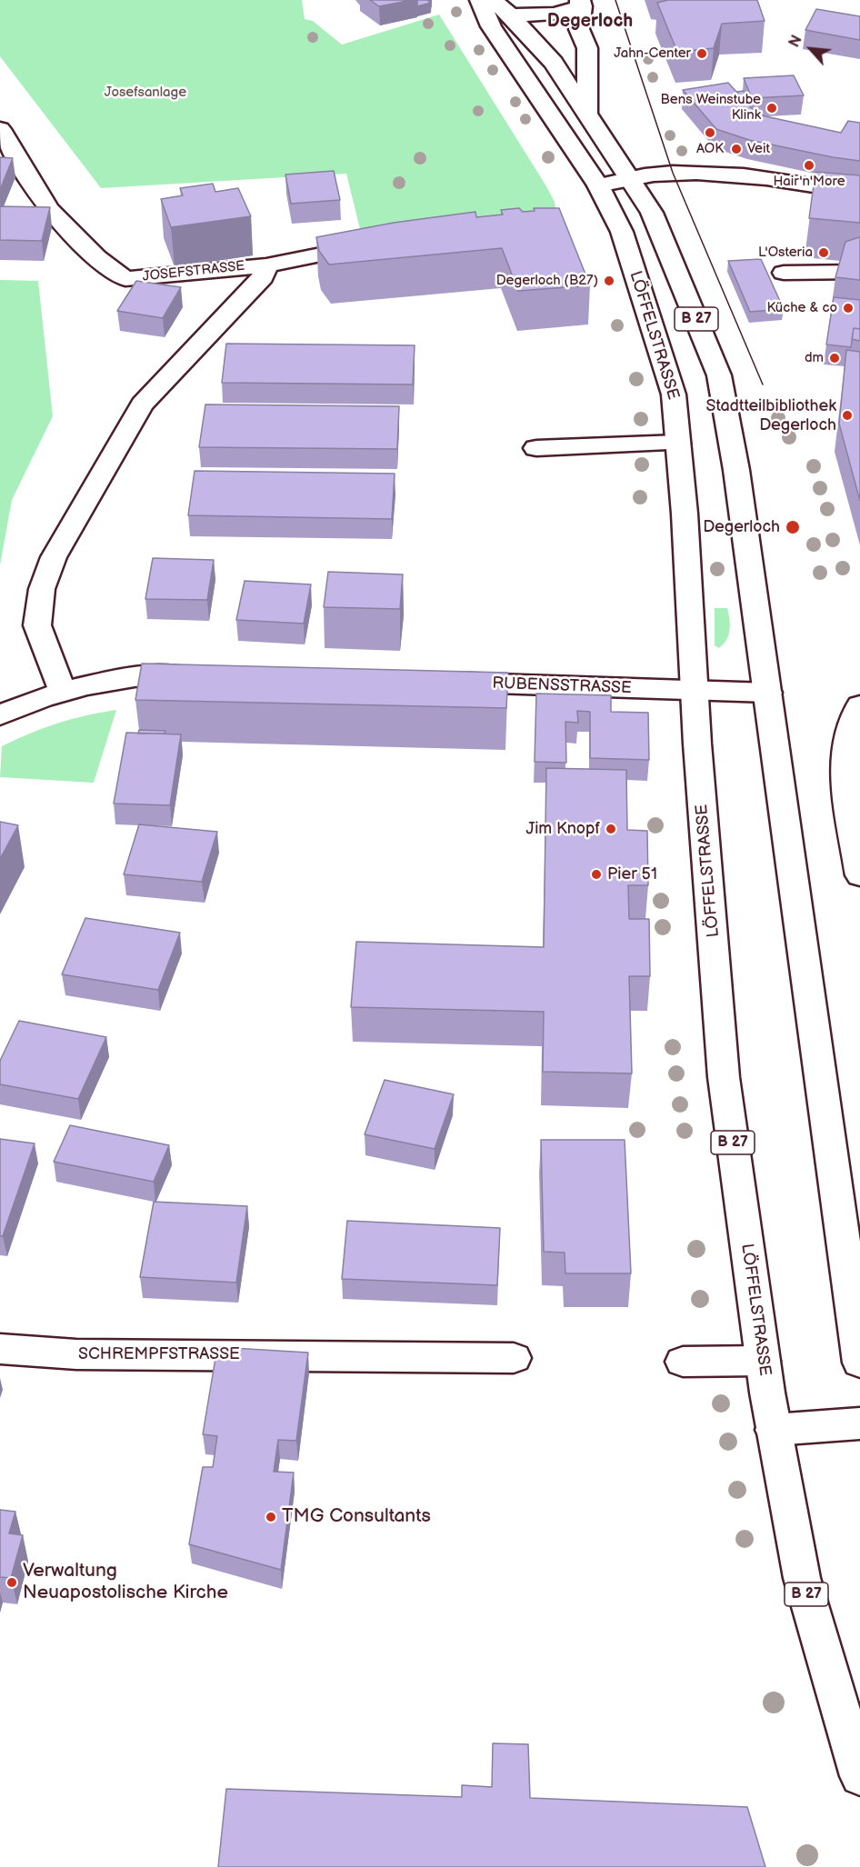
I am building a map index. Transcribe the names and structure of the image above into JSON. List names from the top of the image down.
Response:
{
  "streets": {
    "main road": [
      "JOSEFSTRASSE",
      "B 27",
      "LÖFFELSTRASSE",
      "RUBENSSTRASSE",
      "SCHREMPFSTRASSE"
    ]
  },
  "crossings": [
    ["B 27", "RUBENSSTRASSE"],
    ["LÖFFELSTRASSE", "RUBENSSTRASSE"]
  ],
  "districts": ["Degerloch"],
  "parks": ["Josefsanlage"],
  "places": [
    "Jahn-Center",
    "Bens Weinstube Klink",
    "AOK",
    "Veit",
    "Hair'n'More",
    "L'Osteria",
    "Degerloch (B27)",
    "Küche & co",
    "dm",
    "Stadtteilbibliothek Degerloch",
    "Degerloch",
    "Jim Knopf",
    "Pier 51",
    "TMG Consultants",
    "Verwaltung Neuapostolische Kirche"
  ],
  "north": "top left"
}
